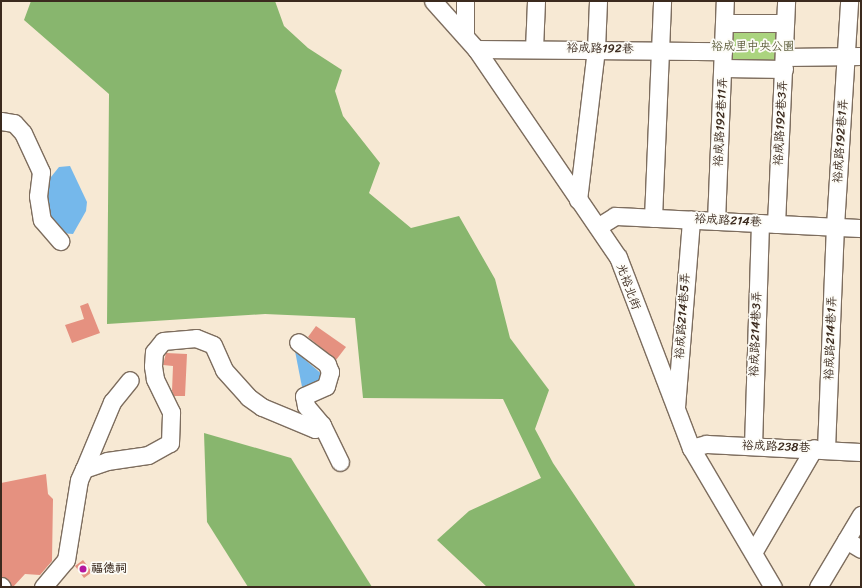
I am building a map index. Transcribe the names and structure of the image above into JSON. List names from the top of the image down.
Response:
{
  "streets": {
    "street": [
      "裕成路192巷",
      "裕成路192巷11弄",
      "裕成路192巷3弄",
      "裕成路192巷1弄",
      "裕成路214巷",
      "光裕北街",
      "裕成路214巷5弄",
      "裕成路214巷3弄",
      "裕成路214巷1弄",
      "裕成路238巷"
    ]
  },
  "crossings": [
    ["裕成路192巷", "裕成路192巷11弄"],
    ["裕成路192巷", "光裕北街"],
    ["裕成路192巷11弄", "裕成路214巷"],
    ["裕成路192巷3弄", "裕成路214巷"],
    ["裕成路192巷3弄", "裕成路214巷3弄"],
    ["裕成路192巷1弄", "裕成路214巷"],
    ["裕成路192巷1弄", "裕成路214巷1弄"],
    ["裕成路214巷", "光裕北街"],
    ["裕成路214巷", "裕成路214巷5弄"],
    ["裕成路214巷", "裕成路214巷3弄"],
    ["裕成路214巷", "裕成路214巷1弄"],
    ["光裕北街", "裕成路214巷5弄"],
    ["光裕北街", "裕成路238巷"],
    ["裕成路214巷3弄", "裕成路238巷"],
    ["裕成路214巷1弄", "裕成路238巷"]
  ],
  "parks": ["裕成里中央公園"],
  "places": ["福德祠"]
}
